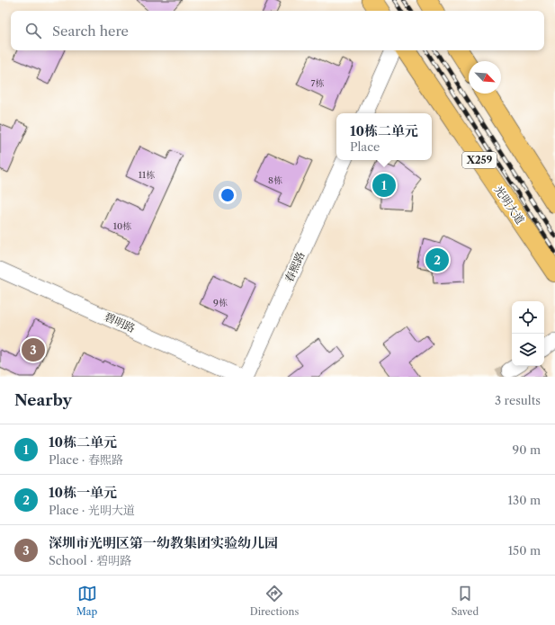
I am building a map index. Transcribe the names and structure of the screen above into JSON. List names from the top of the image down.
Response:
{
  "streets": {
    "main road": ["X259", "光明大道"],
    "street": ["春熙路", "碧明路"]
  },
  "house_numbers": [
    "7栋",
    "11栋",
    "8栋",
    "10栋",
    "9栋"
  ],
  "north": "bottom right",
  "page": {
    "search": "Search here",
    "popup": ["10栋二单元", "Place"],
    "pins": ["1", "2", "3"],
    "heading": ["Nearby", "3 results"],
    "list": [
      {
        "mark": "1",
        "name": "10栋二单元",
        "note": "Place · 春熙路",
        "value": "90 m"
      },
      {
        "mark": "2",
        "name": "10栋一单元",
        "note": "Place · 光明大道",
        "value": "130 m"
      },
      {
        "mark": "3",
        "name": "深圳市光明区第一幼教集团实验幼儿园",
        "note": "School · 碧明路",
        "value": "150 m"
      }
    ],
    "nav": ["Map", "Directions", "Saved"]
  }
}
